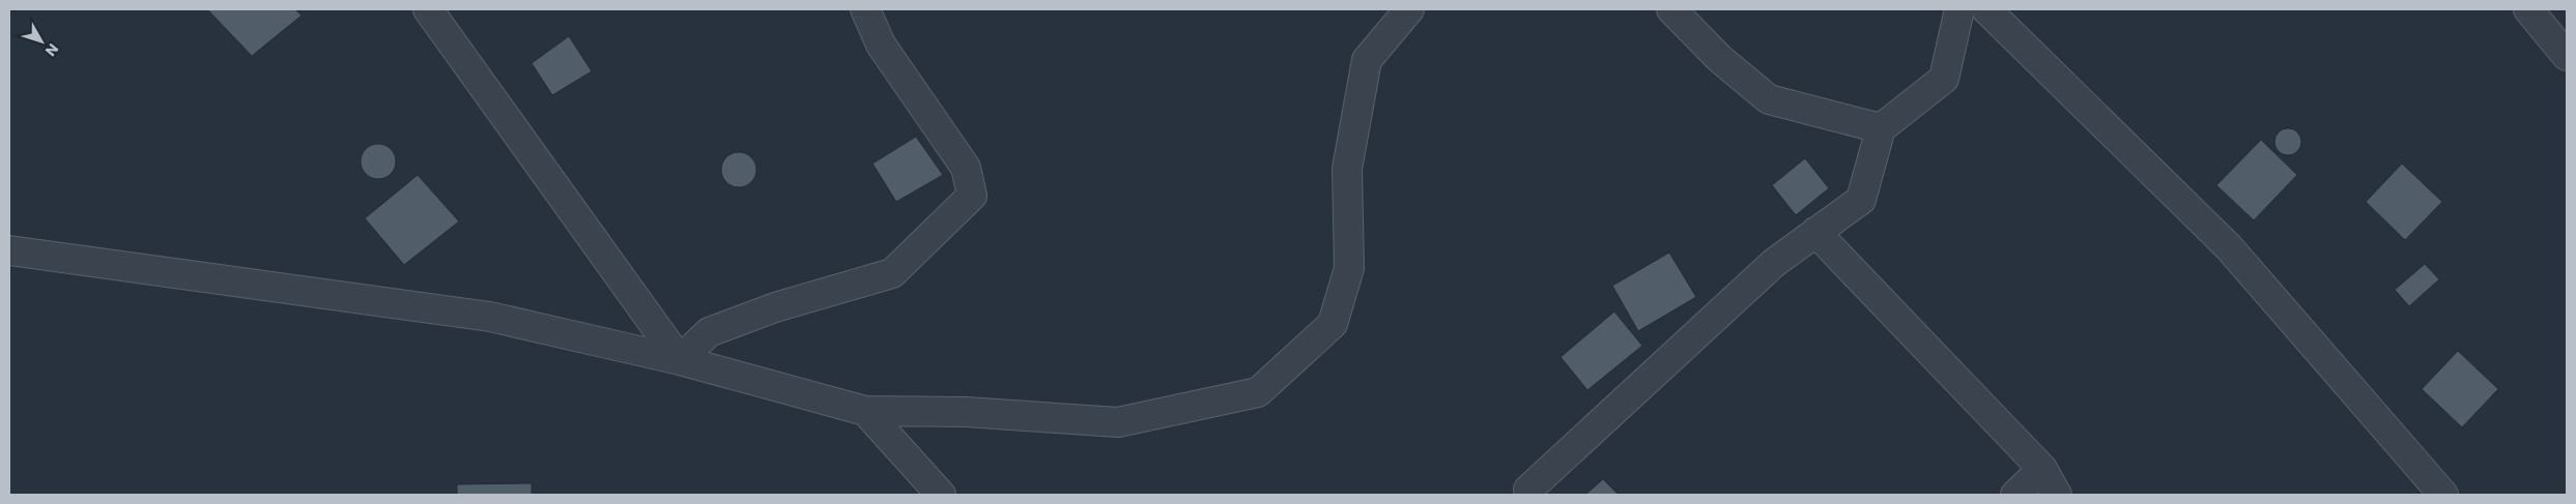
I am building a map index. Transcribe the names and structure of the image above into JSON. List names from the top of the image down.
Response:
{
  "north": "bottom right"
}
